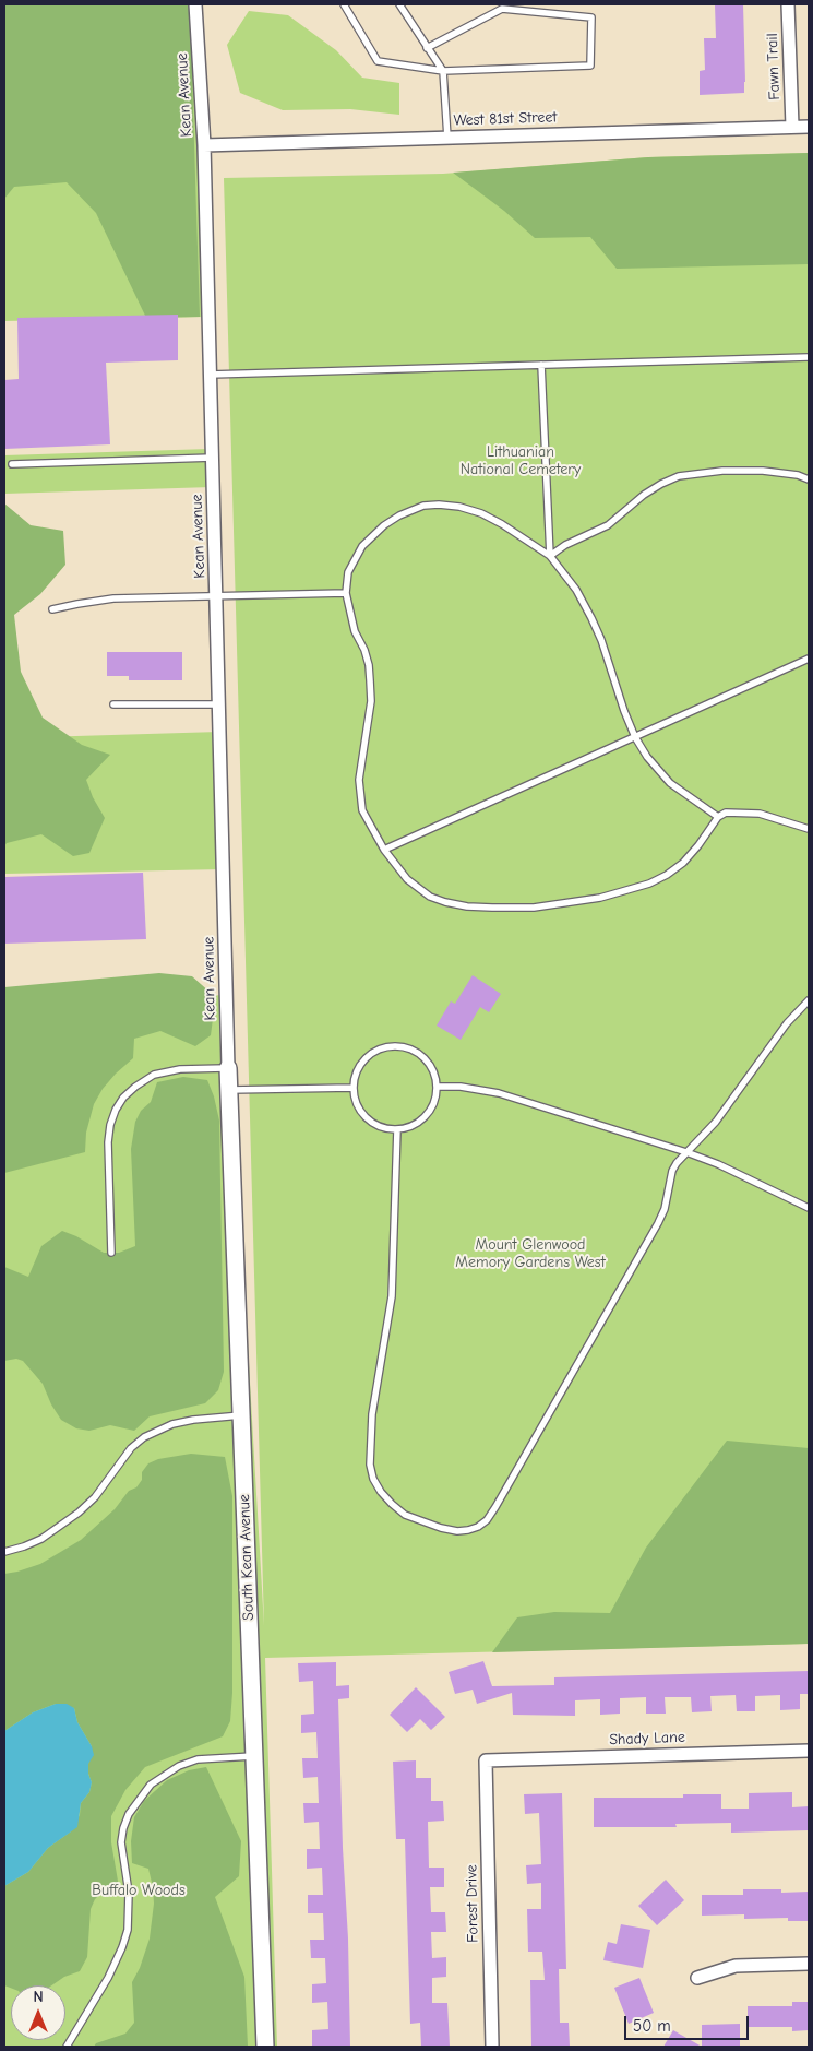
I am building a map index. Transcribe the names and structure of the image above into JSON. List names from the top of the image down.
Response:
{
  "streets": {
    "street": [
      "Fawn Trail",
      "Kean Avenue",
      "West 81st Street",
      "South Kean Avenue",
      "Shady Lane",
      "Forest Drive"
    ]
  },
  "crossings": [
    ["Fawn Trail", "West 81st Street"],
    ["Kean Avenue", "West 81st Street"],
    ["Kean Avenue", "South Kean Avenue"],
    ["Shady Lane", "Forest Drive"]
  ],
  "parks": ["Lithuanian National Cemetery", "Mount Glenwood Memory Gardens West", "Buffalo Woods"],
  "scale_bar": "50 m",
  "north": "top"
}
